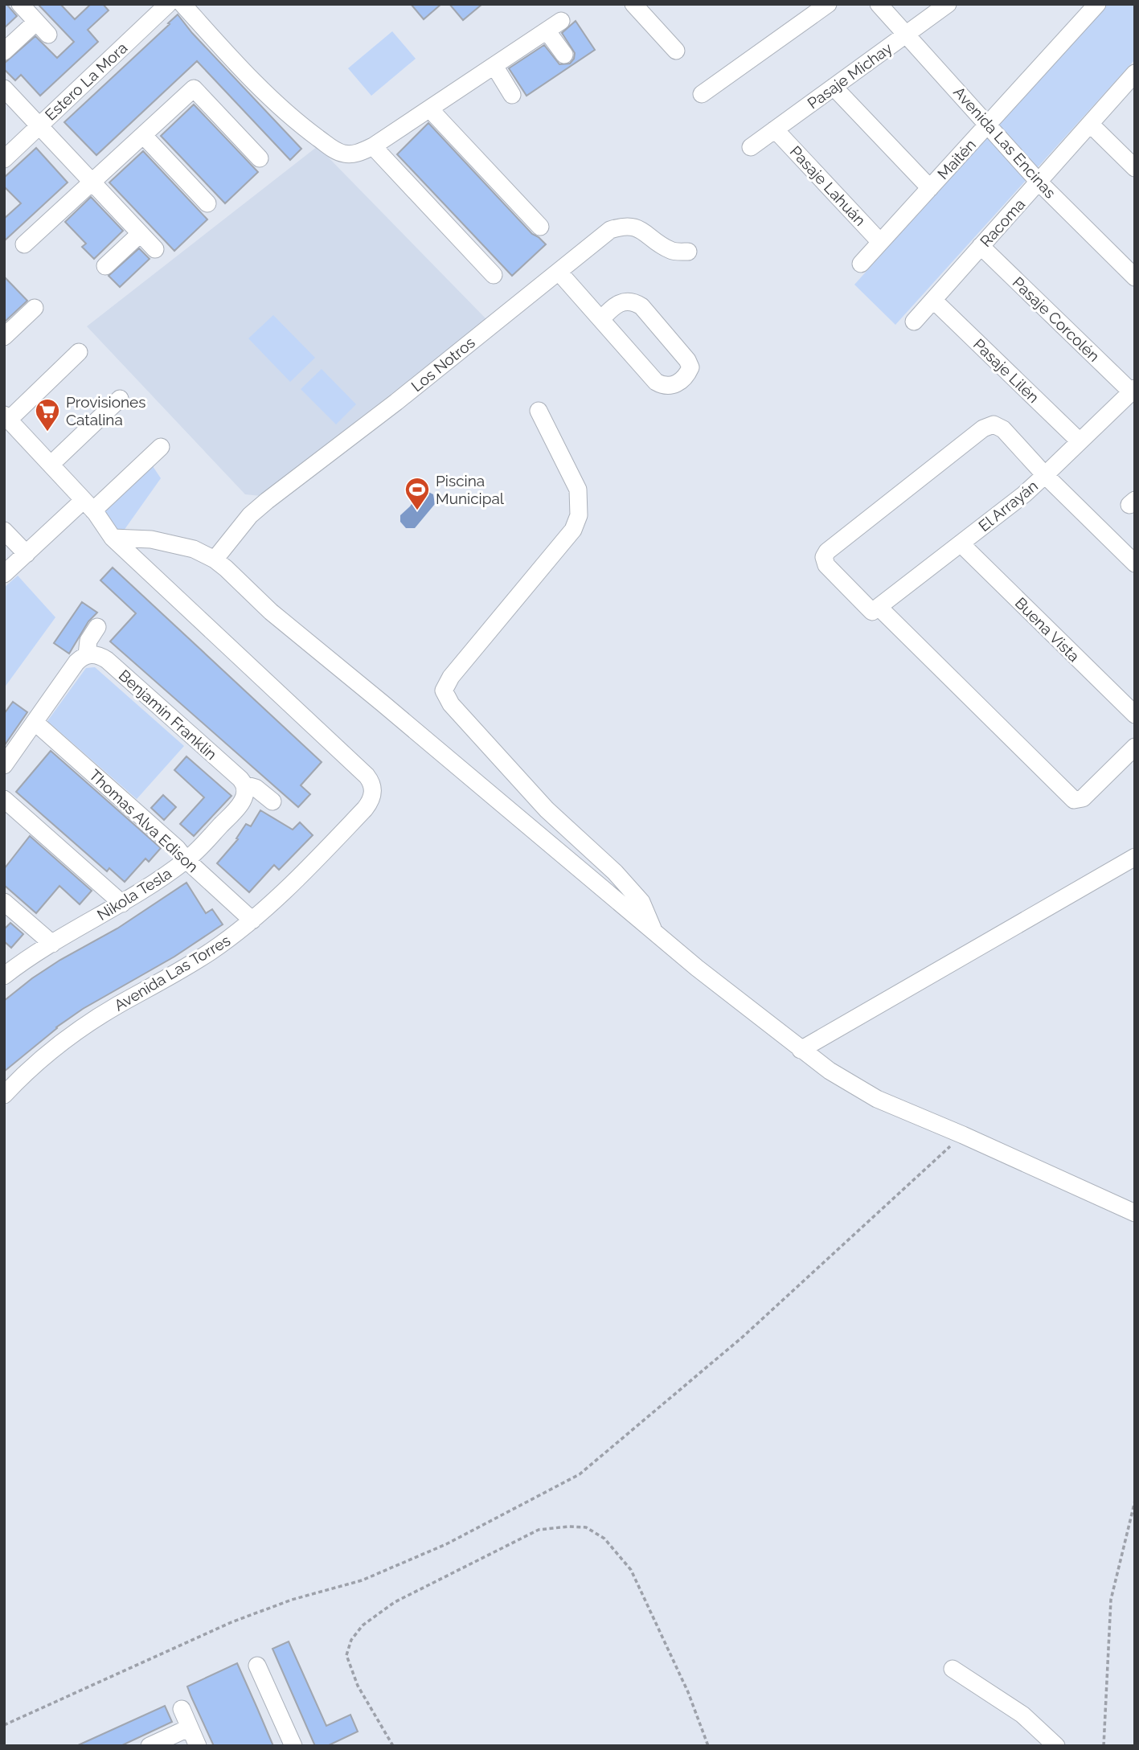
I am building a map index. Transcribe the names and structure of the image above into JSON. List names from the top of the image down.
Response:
{
  "streets": {
    "street": [
      "Pasaje Michay",
      "Estero La Mora",
      "Avenida Las Encinas",
      "Maitén",
      "Pasaje Lahuán",
      "Racoma",
      "Pasaje Corcolén",
      "Los Notros",
      "Pasaje Lilén",
      "El Arrayán",
      "Buena Vista",
      "Benjamín Franklin",
      "Thomas Alva Edison",
      "Nikola Tesla",
      "Avenida Las Torres"
    ]
  },
  "crossings": [
    ["Pasaje Michay", "Avenida Las Encinas"],
    ["Pasaje Michay", "Pasaje Lahuán"],
    ["Avenida Las Encinas", "Maitén"],
    ["Avenida Las Encinas", "Racoma"],
    ["Maitén", "Pasaje Lahuán"],
    ["Racoma", "Pasaje Corcolén"],
    ["Racoma", "Pasaje Lilén"],
    ["Pasaje Corcolén", "El Arrayán"],
    ["Pasaje Lilén", "El Arrayán"],
    ["El Arrayán", "Buena Vista"],
    ["Benjamín Franklin", "Nikola Tesla"],
    ["Thomas Alva Edison", "Nikola Tesla"],
    ["Thomas Alva Edison", "Avenida Las Torres"]
  ],
  "places": {
    "supermarket": ["Provisiones Catalina"],
    "sports": ["Piscina Municipal"]
  }
}
